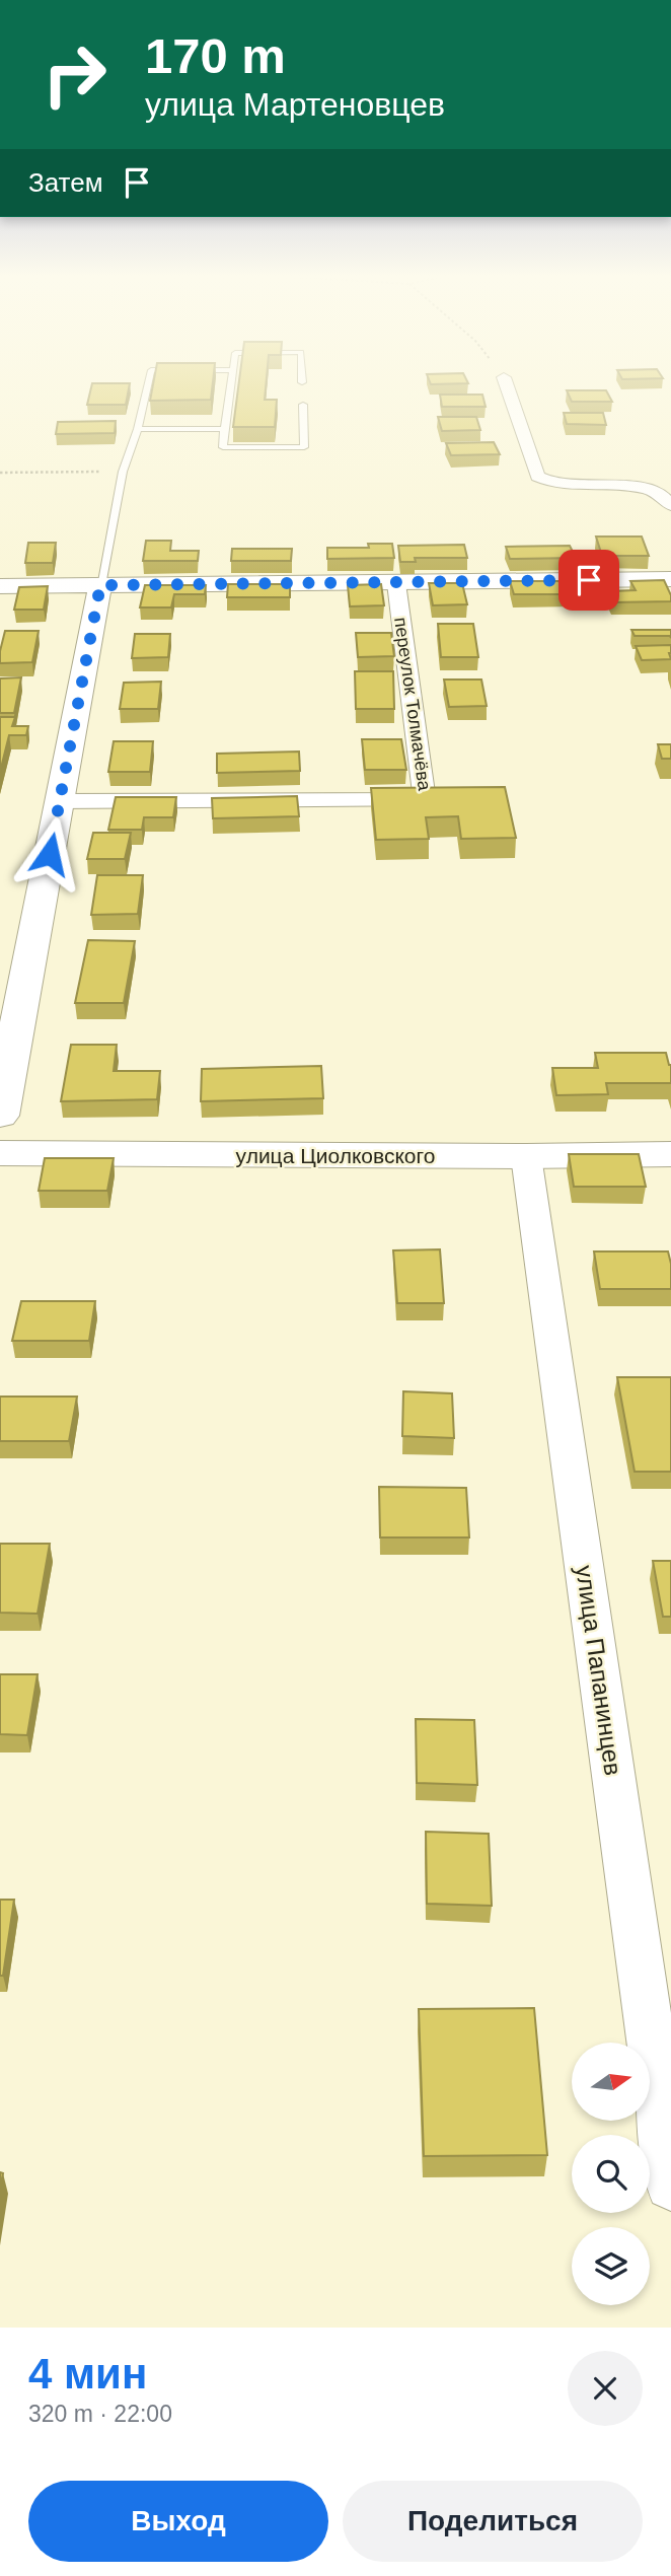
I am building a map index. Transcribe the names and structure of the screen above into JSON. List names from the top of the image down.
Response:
{
  "streets": {
    "street": ["переулок Толмачёва", "улица Циолковского", "улица Папанинцев"]
  },
  "crossings": [
    ["улица Циолковского", "улица Папанинцев"]
  ],
  "north": "right",
  "page": {
    "turn": ["170 m", "улица Мартеновцев"],
    "then": "Затем",
    "heading": ["4 мин", "320 m · 22:00"],
    "buttons": ["Выход", "Поделиться"]
  }
}
